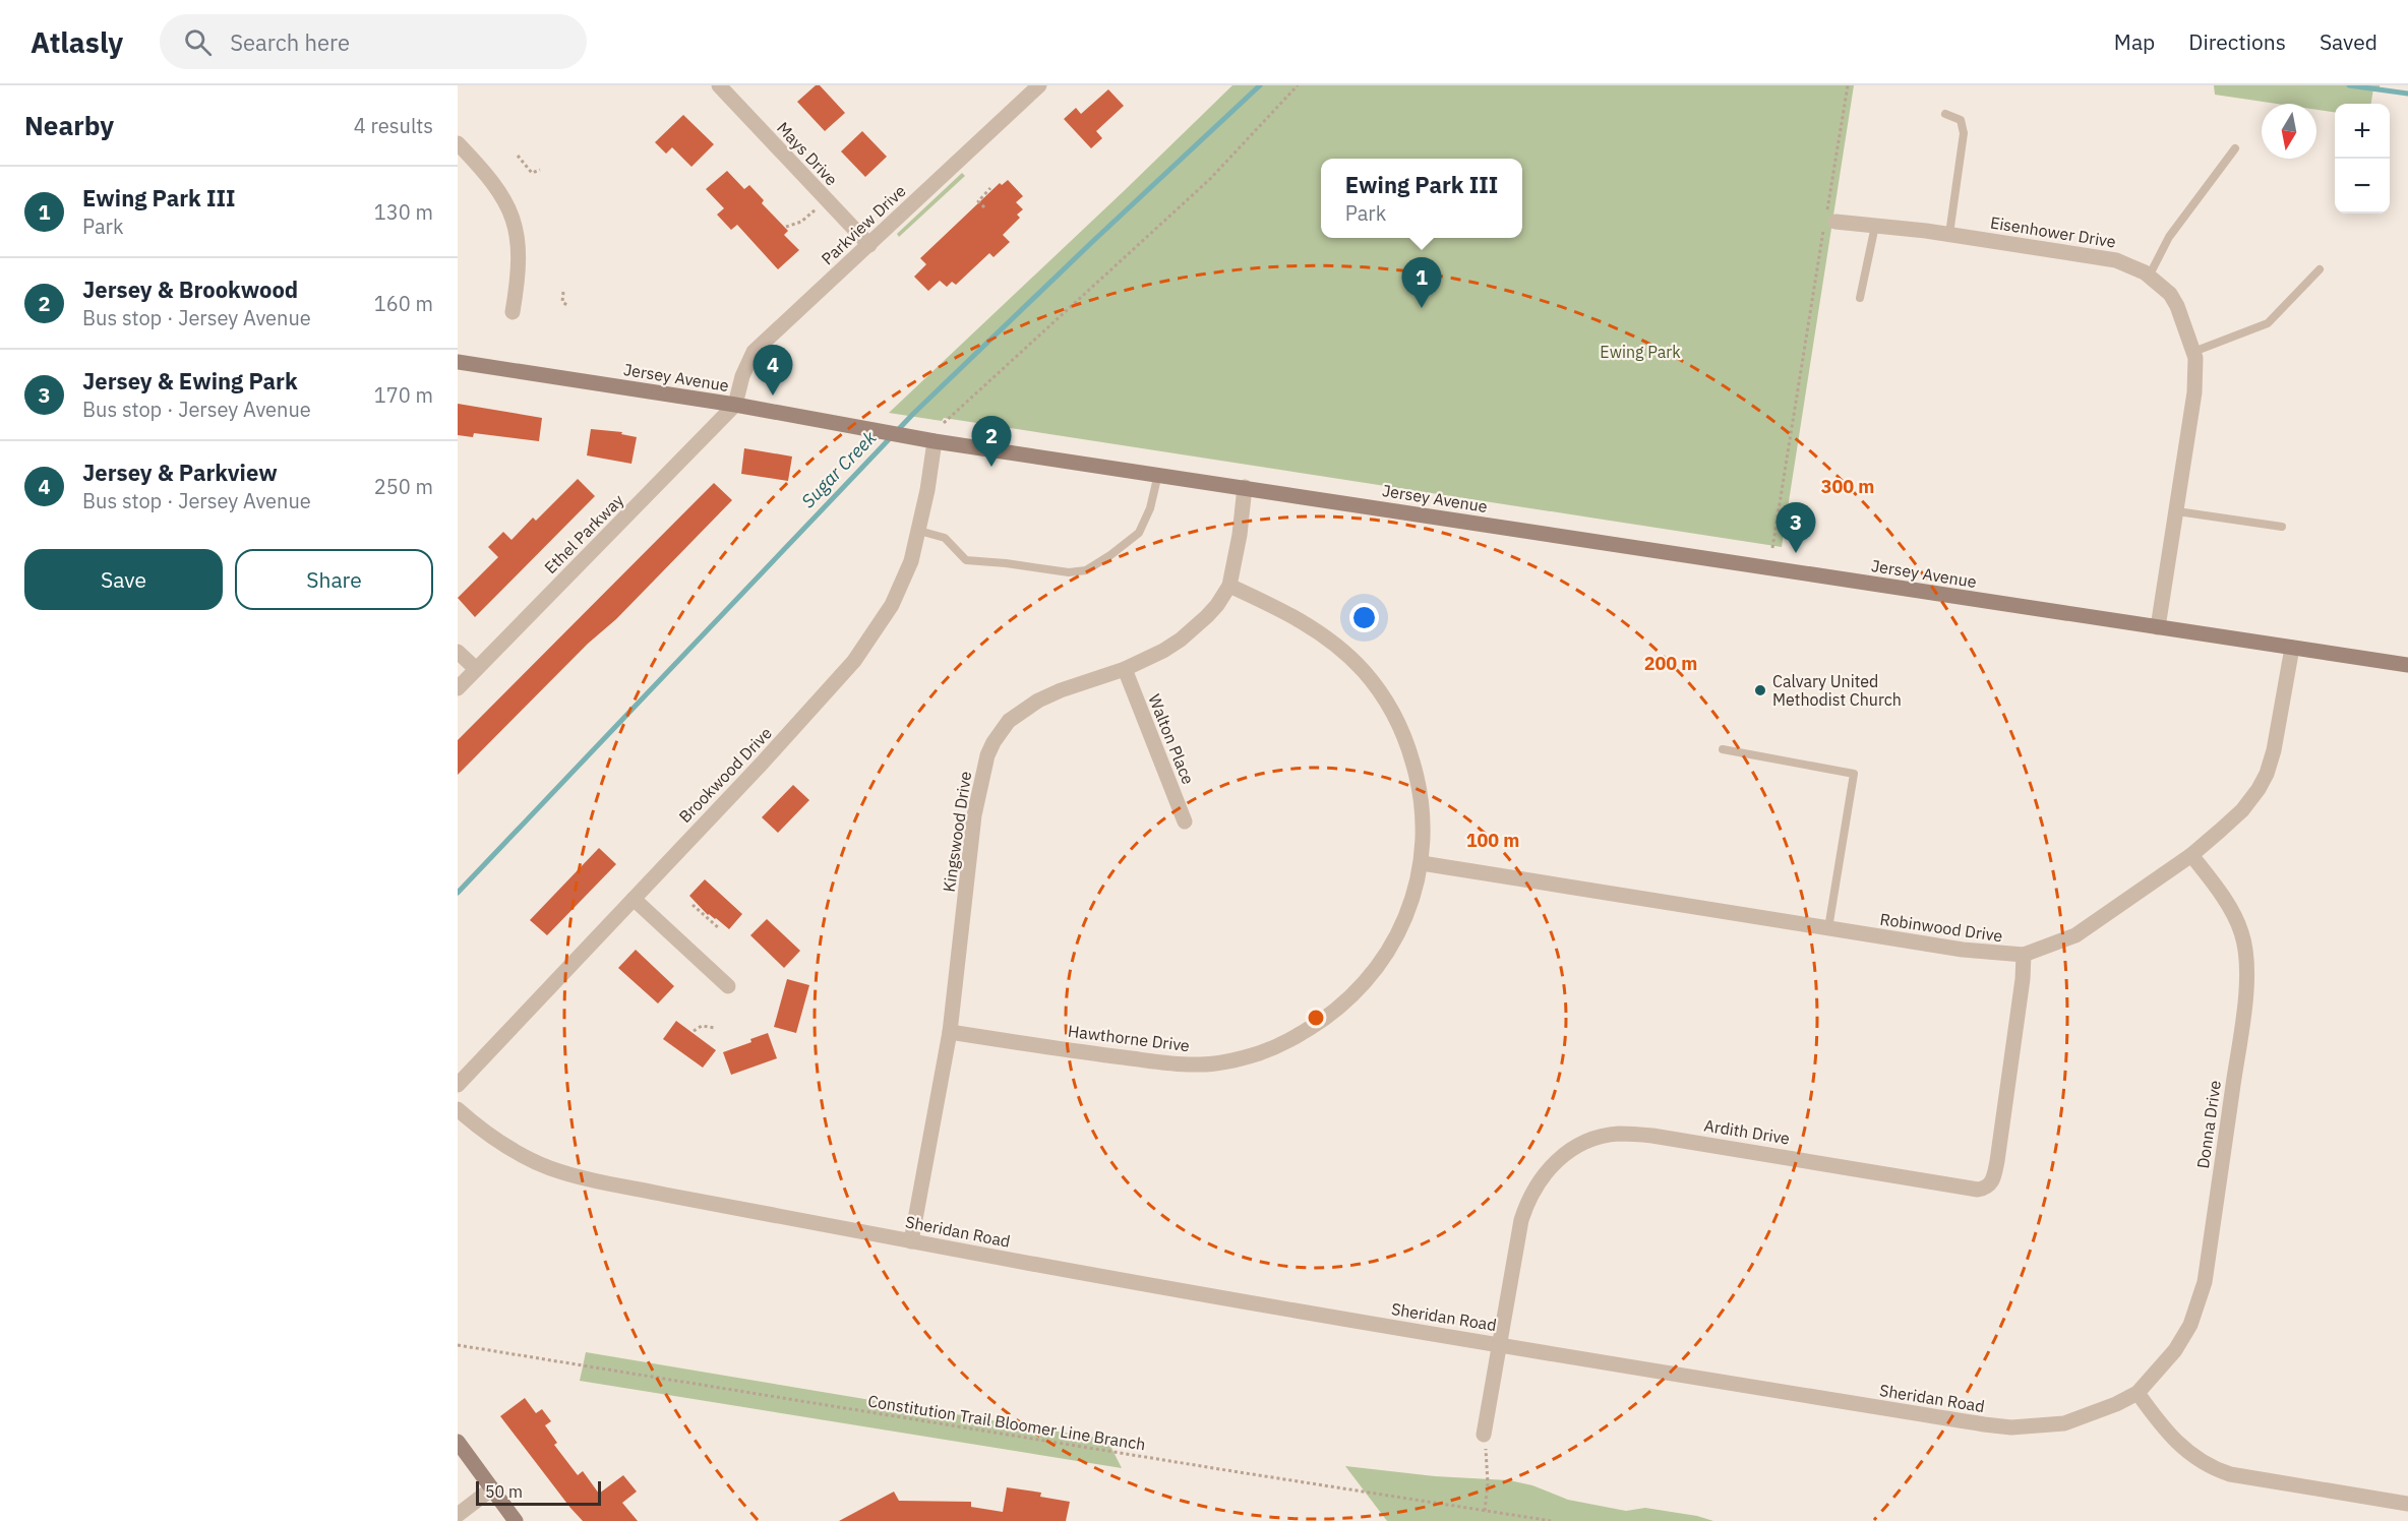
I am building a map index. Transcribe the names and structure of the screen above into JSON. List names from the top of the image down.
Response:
{
  "streets": {
    "street": [
      "Mays Drive",
      "Parkview Drive",
      "Eisenhower Drive",
      "Jersey Avenue",
      "Ethel Parkway",
      "Walton Place",
      "Brookwood Drive",
      "Kingswood Drive",
      "Robinwood Drive",
      "Hawthorne Drive",
      "Donna Drive",
      "Ardith Drive",
      "Sheridan Road"
    ],
    "path": ["Constitution Trail Bloomer Line Branch"]
  },
  "crossings": [
    ["Mays Drive", "Parkview Drive"],
    ["Parkview Drive", "Jersey Avenue"],
    ["Parkview Drive", "Ethel Parkway"],
    ["Eisenhower Drive", "Jersey Avenue"],
    ["Jersey Avenue", "Ethel Parkway"],
    ["Jersey Avenue", "Brookwood Drive"],
    ["Jersey Avenue", "Kingswood Drive"],
    ["Jersey Avenue", "Robinwood Drive"],
    ["Walton Place", "Kingswood Drive"],
    ["Kingswood Drive", "Hawthorne Drive"],
    ["Kingswood Drive", "Sheridan Road"],
    ["Robinwood Drive", "Hawthorne Drive"],
    ["Robinwood Drive", "Donna Drive"],
    ["Robinwood Drive", "Ardith Drive"],
    ["Donna Drive", "Sheridan Road"],
    ["Ardith Drive", "Sheridan Road"]
  ],
  "water": ["Sugar Creek"],
  "parks": ["Ewing Park"],
  "places": ["Calvary United Methodist Church"],
  "scale_bar": "50 m",
  "north": "bottom",
  "page": {
    "header": "Atlasly",
    "search": "Search here",
    "nav": ["Map", "Directions", "Saved"],
    "heading": ["Nearby", "4 results"],
    "map_buttons": ["+", "−"],
    "popup": ["Ewing Park III", "Park"],
    "list": [
      {
        "mark": "1",
        "name": "Ewing Park III",
        "note": "Park",
        "value": "130 m"
      },
      {
        "mark": "2",
        "name": "Jersey & Brookwood",
        "note": "Bus stop · Jersey Avenue",
        "value": "160 m"
      },
      {
        "mark": "3",
        "name": "Jersey & Ewing Park",
        "note": "Bus stop · Jersey Avenue",
        "value": "170 m"
      },
      {
        "mark": "4",
        "name": "Jersey & Parkview",
        "note": "Bus stop · Jersey Avenue",
        "value": "250 m"
      }
    ],
    "pins": [
      "1",
      "4",
      "2",
      "3"
    ],
    "buttons": ["Save", "Share"],
    "scale": "50 m"
  },
  "rings": ["300 m", "200 m", "100 m"]
}
